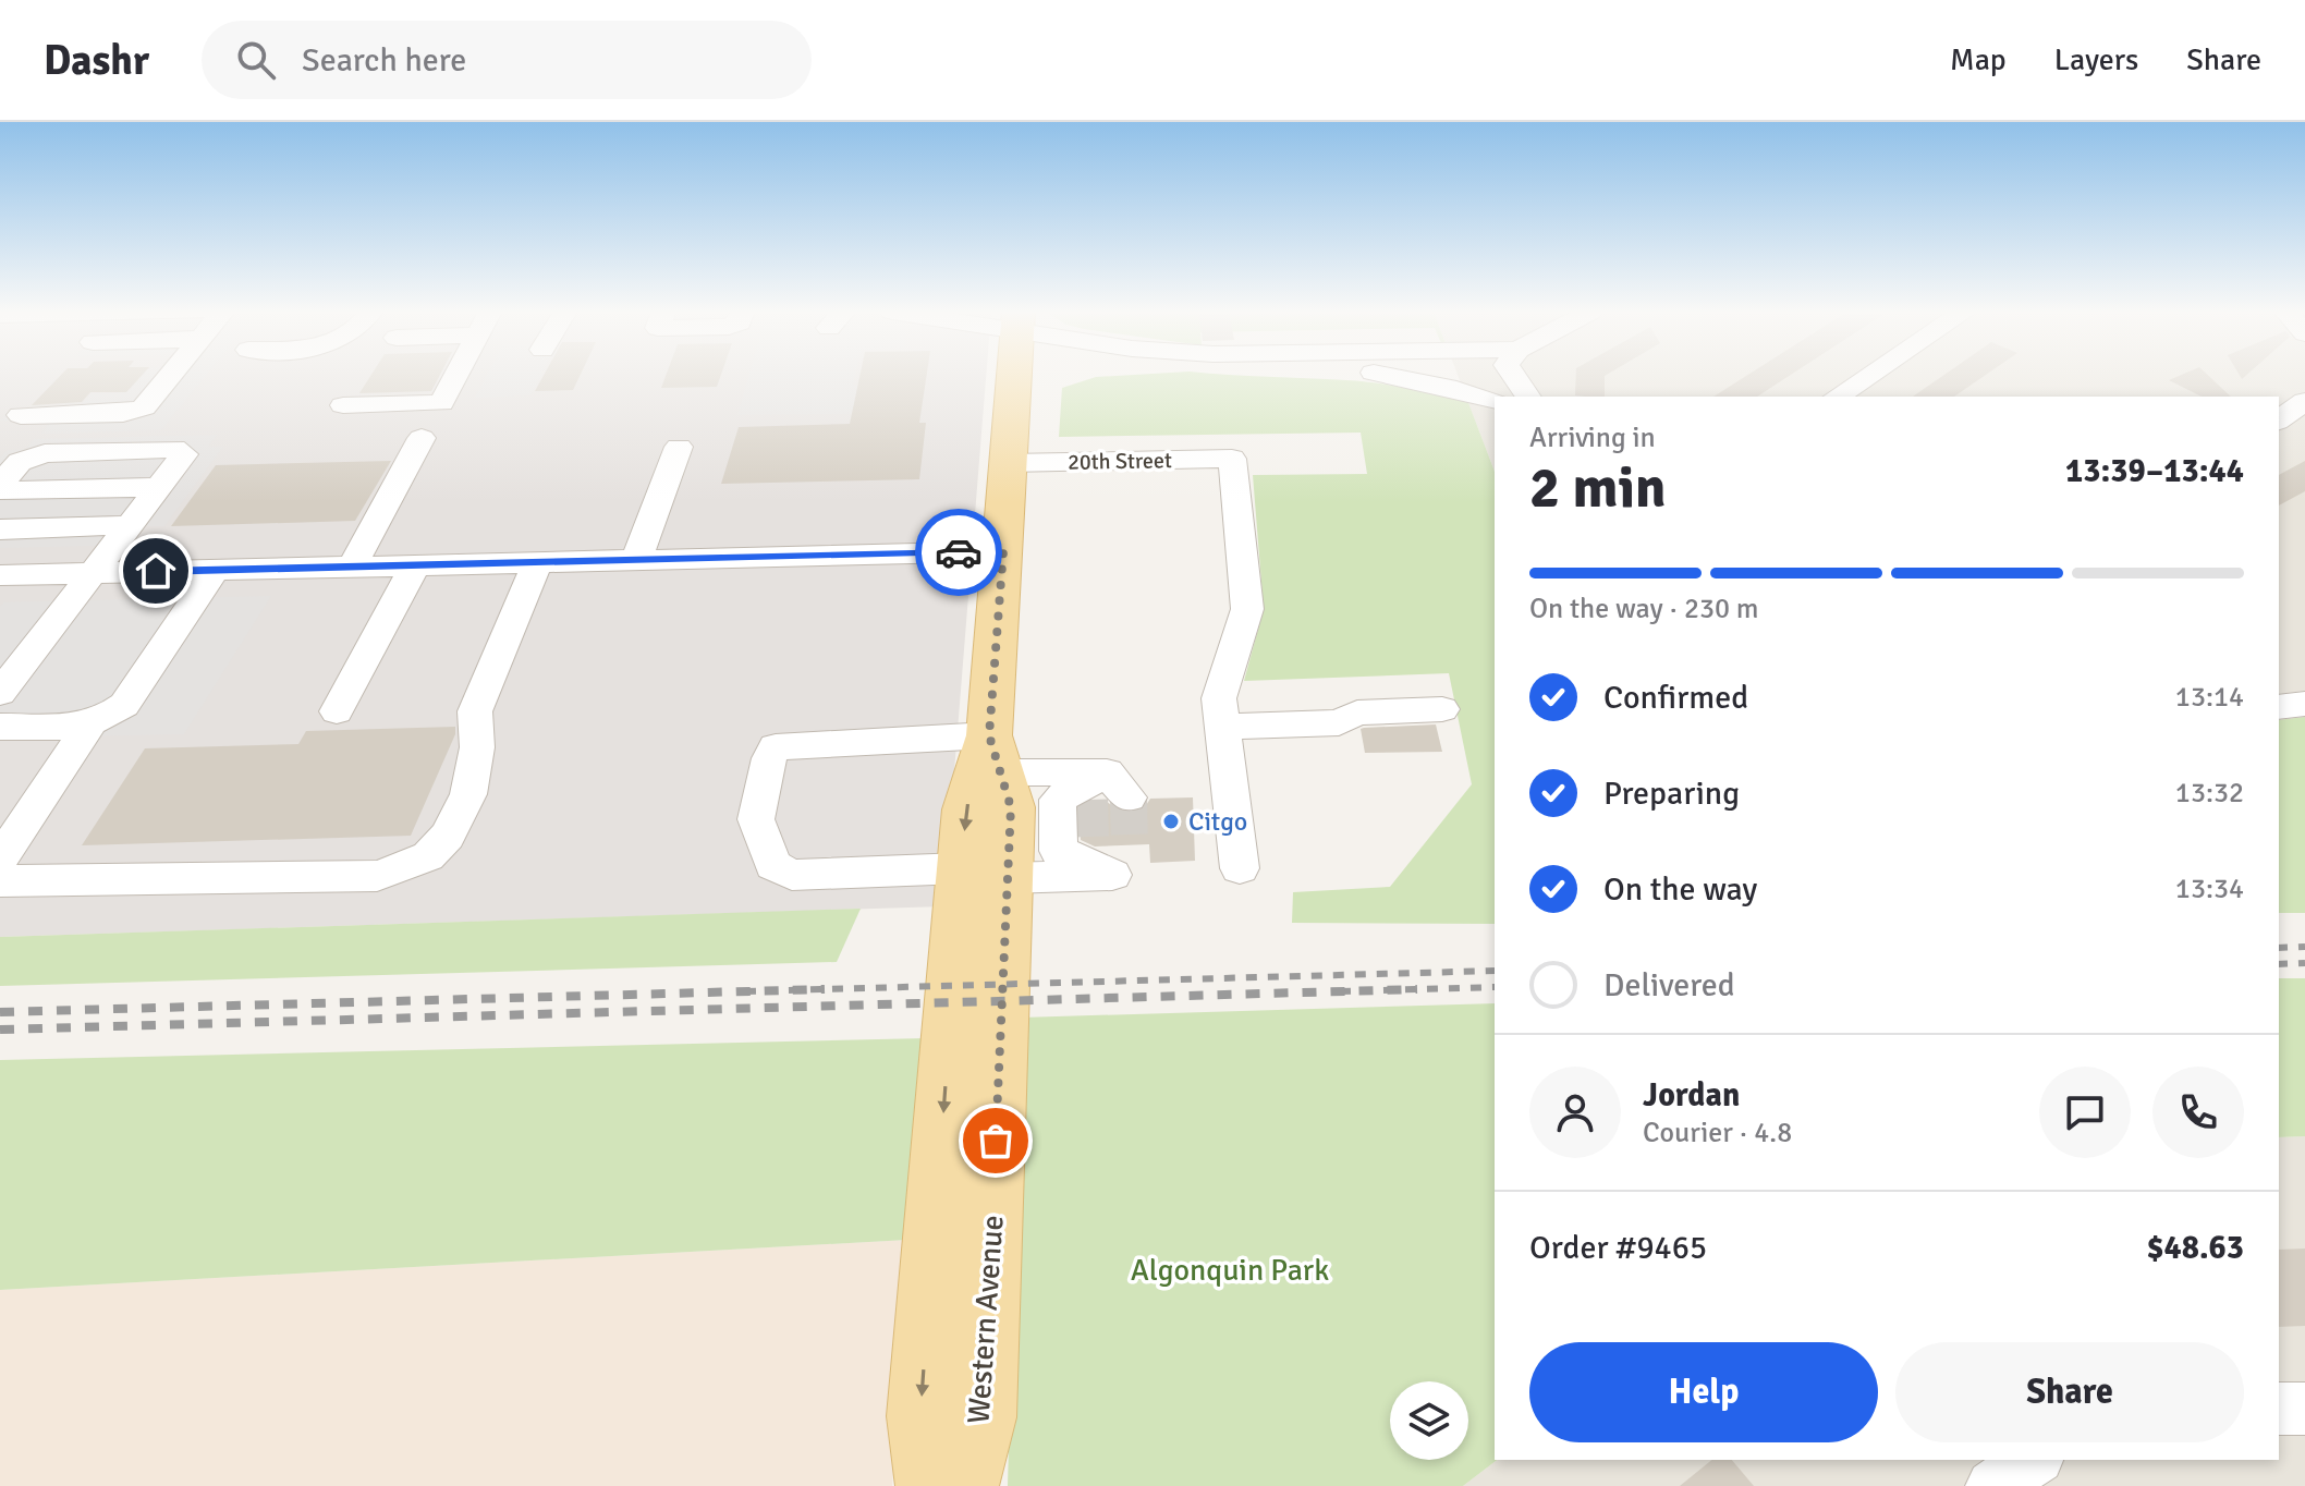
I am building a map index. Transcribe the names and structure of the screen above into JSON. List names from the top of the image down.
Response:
{
  "streets": {
    "main road": ["Western Avenue"],
    "street": ["20th Street"]
  },
  "crossings": [
    ["20th Street", "Western Avenue"]
  ],
  "parks": ["Algonquin Park"],
  "places": ["Citgo"],
  "page": {
    "header": "Dashr",
    "search": "Search here",
    "nav": ["Map", "Layers", "Share"],
    "heading": ["2 min", "Arriving in", "13:39–13:44"],
    "panel": [
      "Jordan",
      "Courier · 4.8",
      "Order #9465",
      "$48.63"
    ],
    "bar": "On the way · 230 m",
    "list": [
      ["Confirmed", "13:14"],
      ["Preparing", "13:32"],
      ["On the way", "13:34"],
      "Delivered"
    ],
    "buttons": ["Help", "Share"]
  }
}
